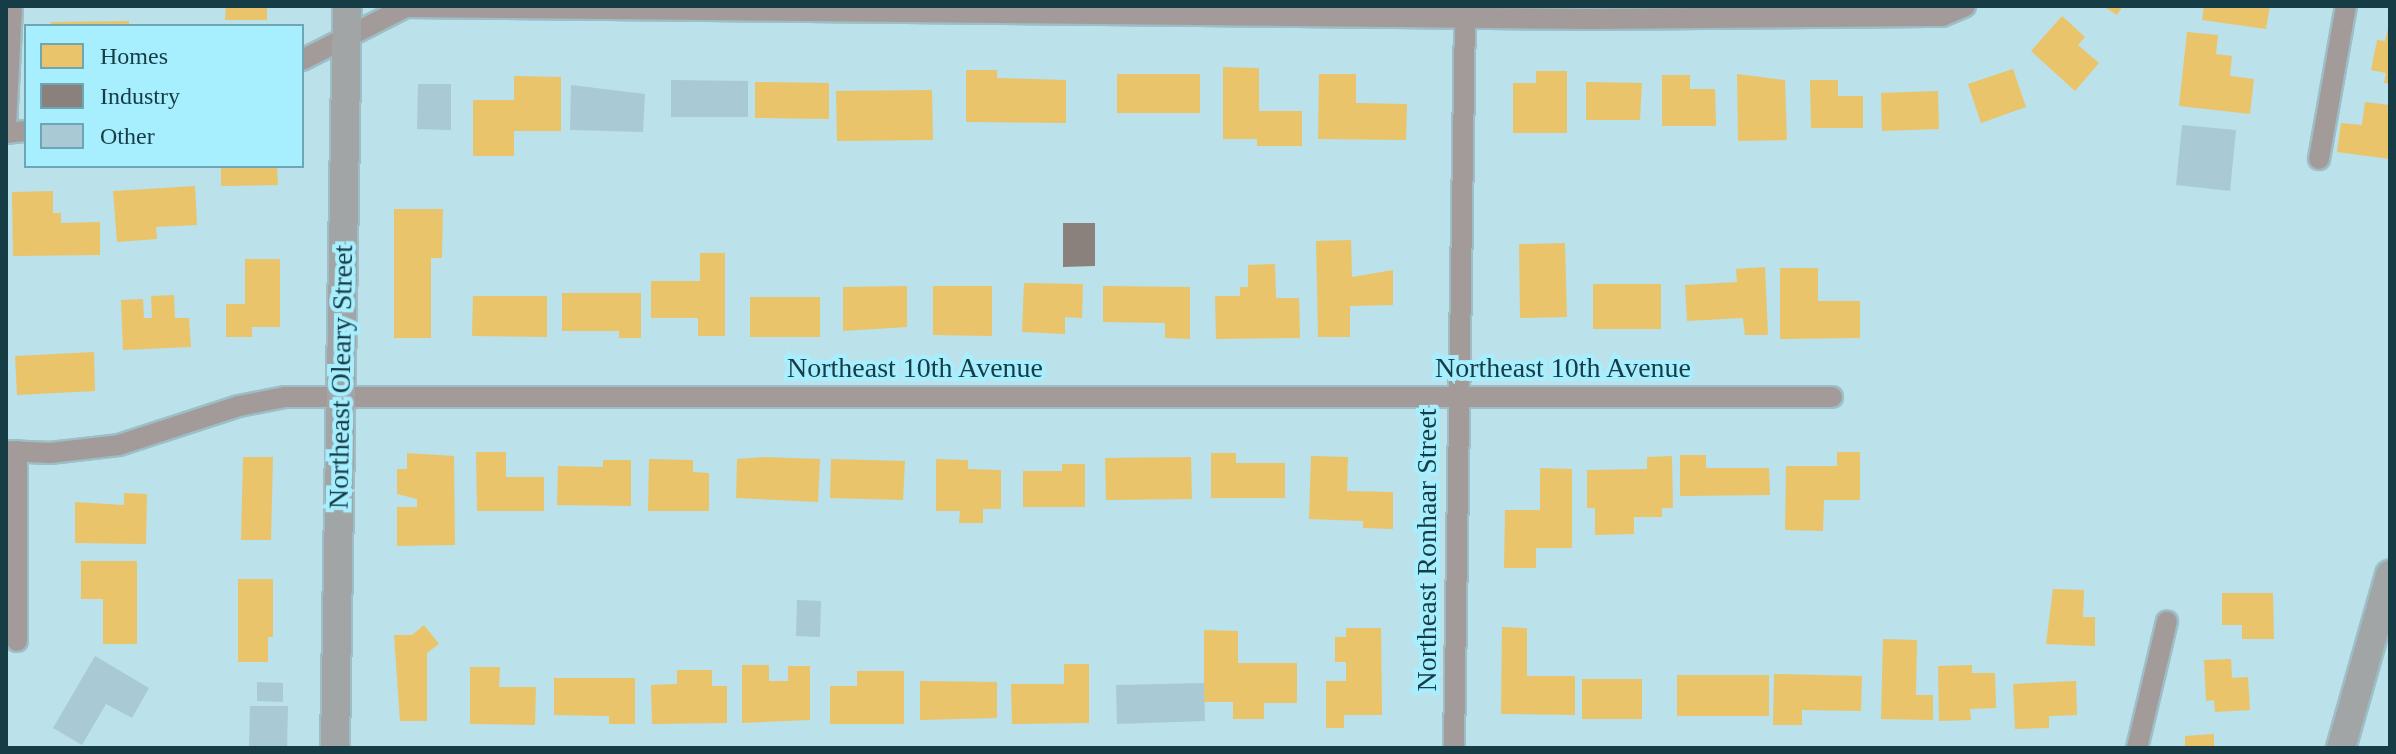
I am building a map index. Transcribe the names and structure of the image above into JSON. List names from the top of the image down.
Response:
{
  "streets": {
    "street": ["Northeast 10th Avenue", "Northeast Oleary Street", "Northeast Ronhaar Street"]
  },
  "crossings": [
    ["Northeast 10th Avenue", "Northeast Oleary Street"],
    ["Northeast 10th Avenue", "Northeast Ronhaar Street"]
  ],
  "legend": ["Homes", "Industry", "Other"]
}
